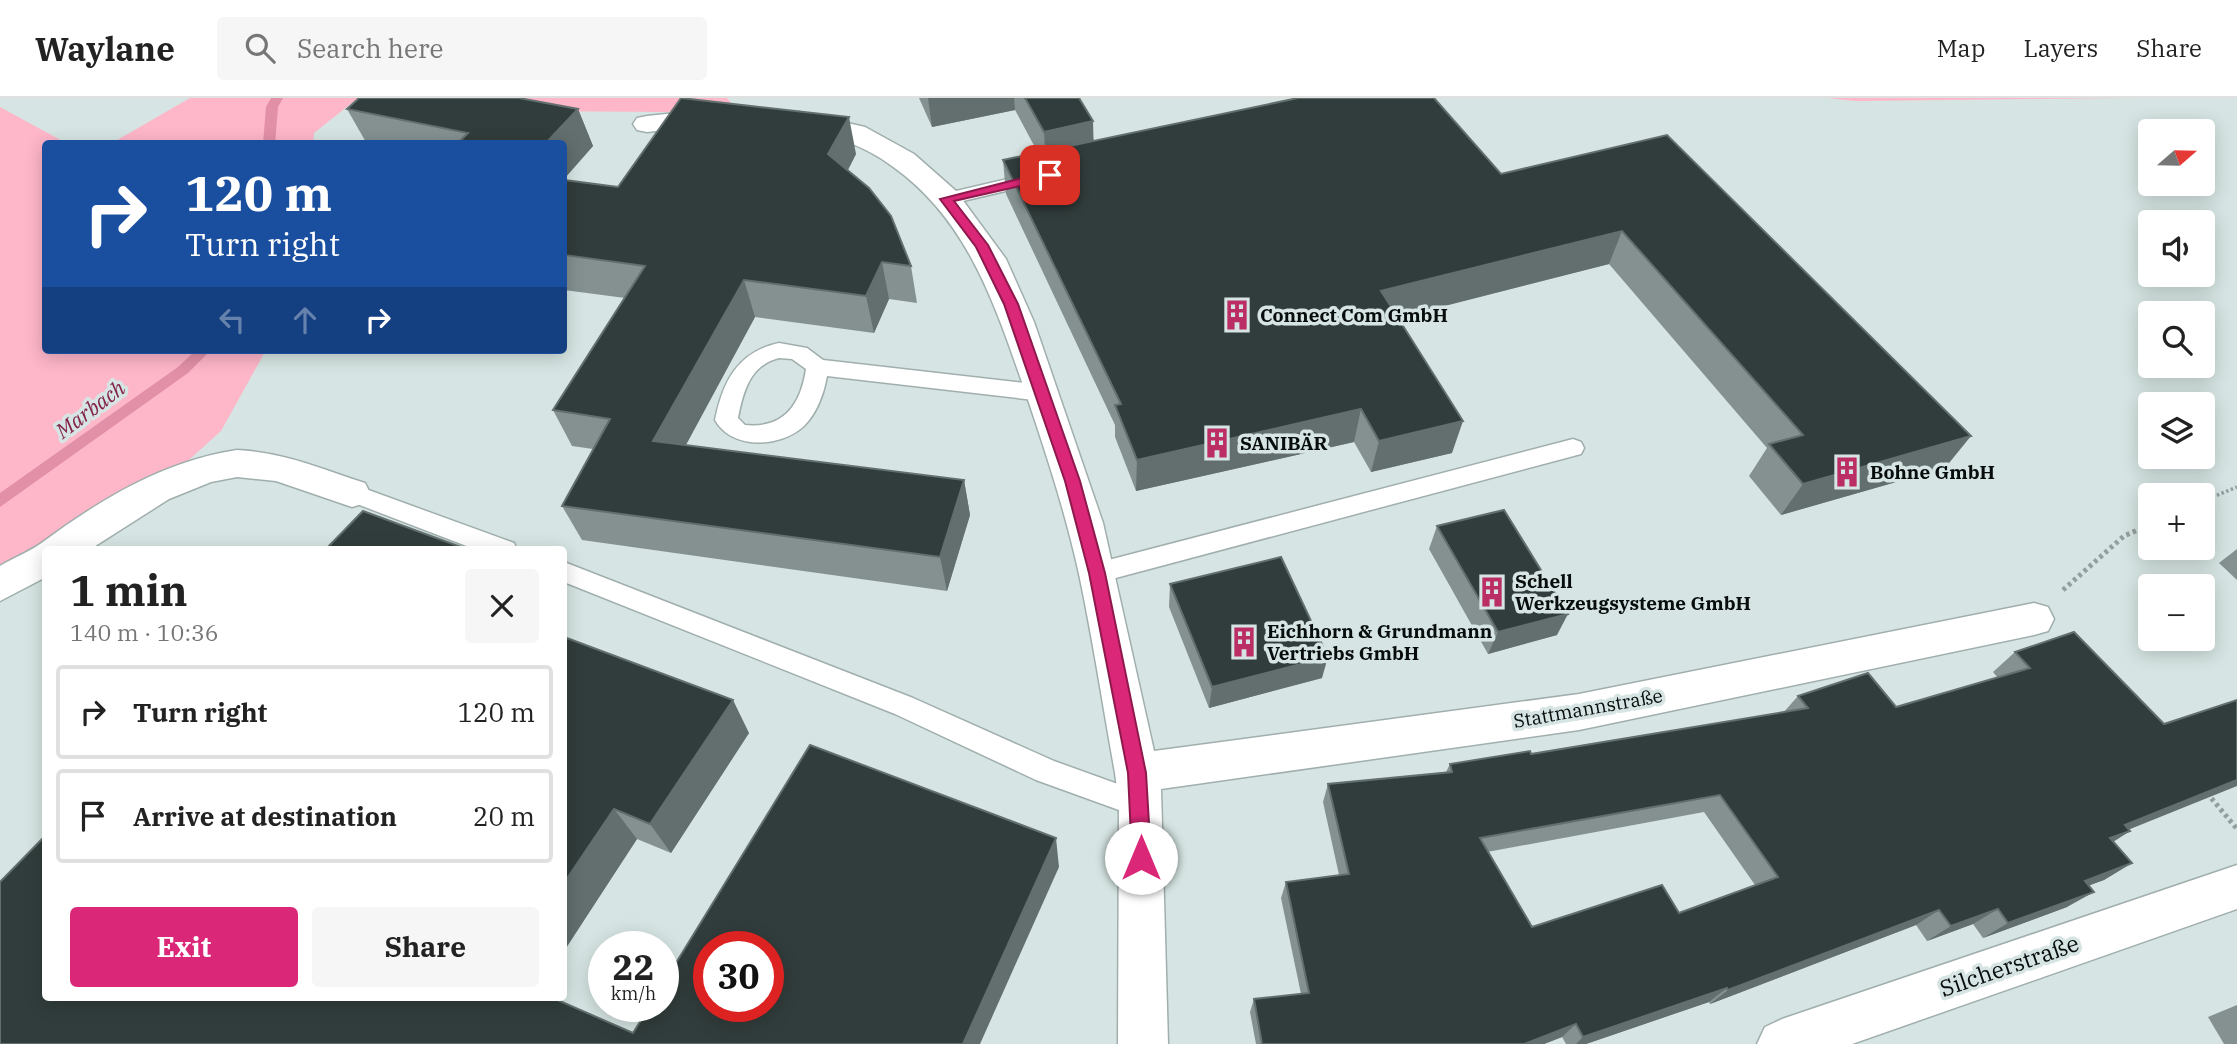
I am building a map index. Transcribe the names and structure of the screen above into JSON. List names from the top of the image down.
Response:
{
  "streets": {
    "street": ["Stattmannstraße", "Silcherstraße"]
  },
  "water": ["Marbach"],
  "places": {
    "building": [
      "Connect Com GmbH",
      "SANIBÄR",
      "Bohne GmbH",
      "Schell Werkzeugsysteme GmbH",
      "Eichhorn & Grundmann Vertriebs GmbH"
    ]
  },
  "north": "right",
  "page": {
    "header": "Waylane",
    "search": "Search here",
    "nav": ["Map", "Layers", "Share"],
    "map_buttons": ["+", "−"],
    "turn": ["120 m", "Turn right"],
    "heading": ["1 min", "140 m · 10:36"],
    "list": [
      {
        "name": "Turn right",
        "value": "120 m"
      },
      {
        "name": "Arrive at destination",
        "value": "20 m"
      }
    ],
    "buttons": ["Exit", "Share"],
    "speed": "22 km/h",
    "limit": "30"
  }
}
